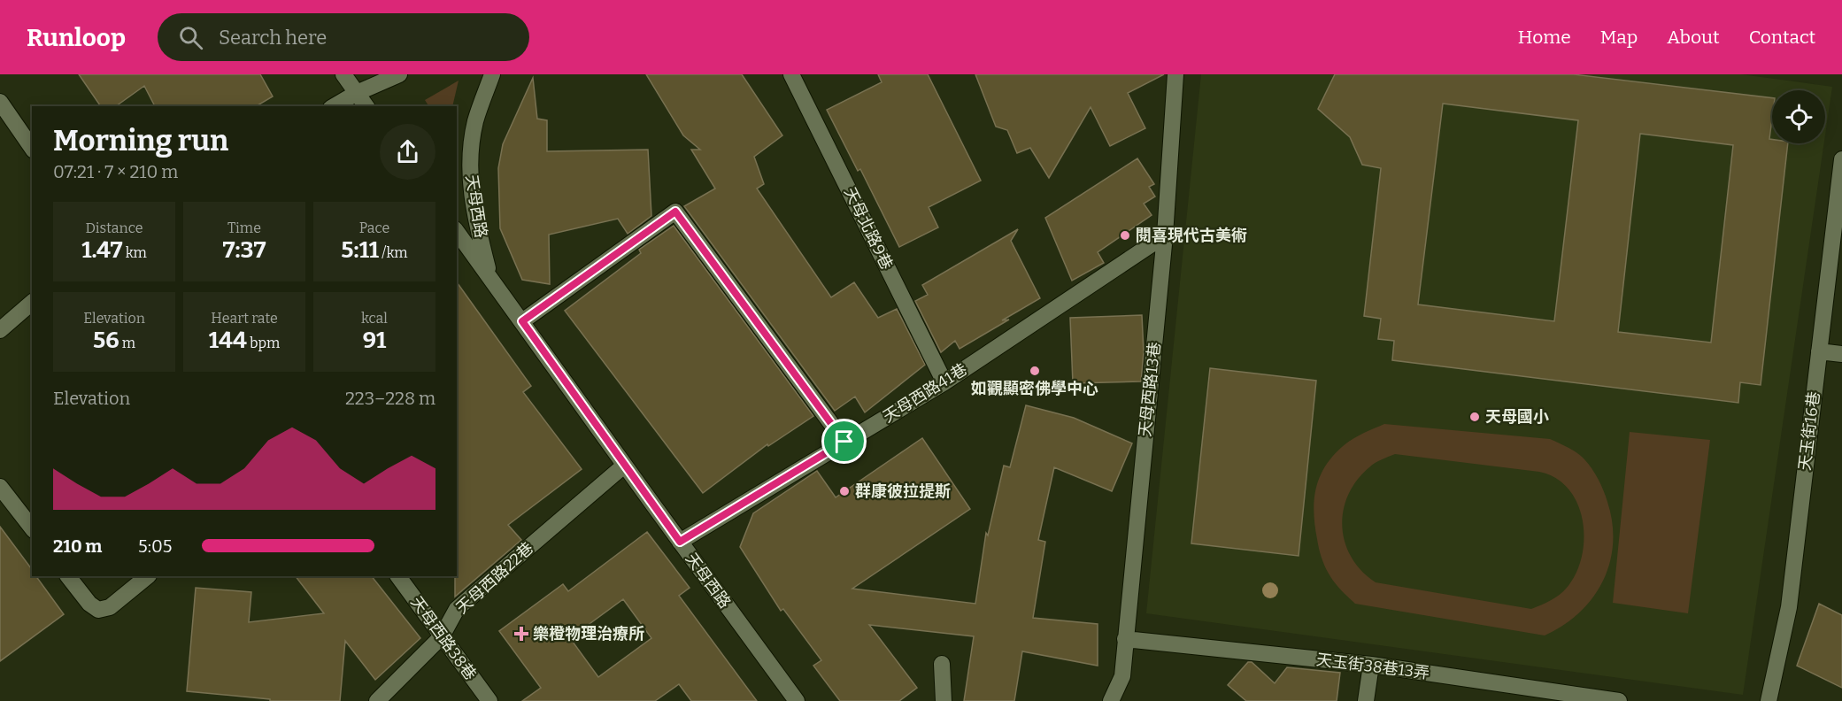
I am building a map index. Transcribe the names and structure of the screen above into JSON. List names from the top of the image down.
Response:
{
  "streets": {
    "street": [
      "天母西路",
      "天母北路9巷",
      "天母西路13巷",
      "天母西路41巷",
      "天玉街16巷",
      "天母西路22巷",
      "天母西路38巷",
      "天玉街38巷13弄"
    ]
  },
  "crossings": [
    ["天母西路", "天母西路41巷"],
    ["天母西路", "天母西路22巷"],
    ["天母北路9巷", "天母西路41巷"],
    ["天母西路13巷", "天母西路41巷"],
    ["天母西路13巷", "天玉街38巷13弄"],
    ["天母西路22巷", "天母西路38巷"]
  ],
  "places": {
    "other": [
      "閱喜現代古美術",
      "如觀顯密佛學中心",
      "天母國小",
      "群康彼拉提斯"
    ],
    "health": ["樂橙物理治療所"]
  },
  "page": {
    "header": "Runloop",
    "search": "Search here",
    "nav": [
      "Home",
      "Map",
      "About",
      "Contact"
    ],
    "heading": ["Morning run", "07:21 · 7 × 210 m"],
    "stats": [
      ["Distance", "1.47 km"],
      ["Time", "7:37"],
      ["Pace", "5:11 /km"],
      ["Elevation", "56 m"],
      ["Heart rate", "144 bpm"],
      ["kcal", "91"]
    ],
    "chart": ["Elevation", "223–228 m"],
    "list": [
      {
        "name": "210 m",
        "note": "5:05"
      }
    ]
  }
}
